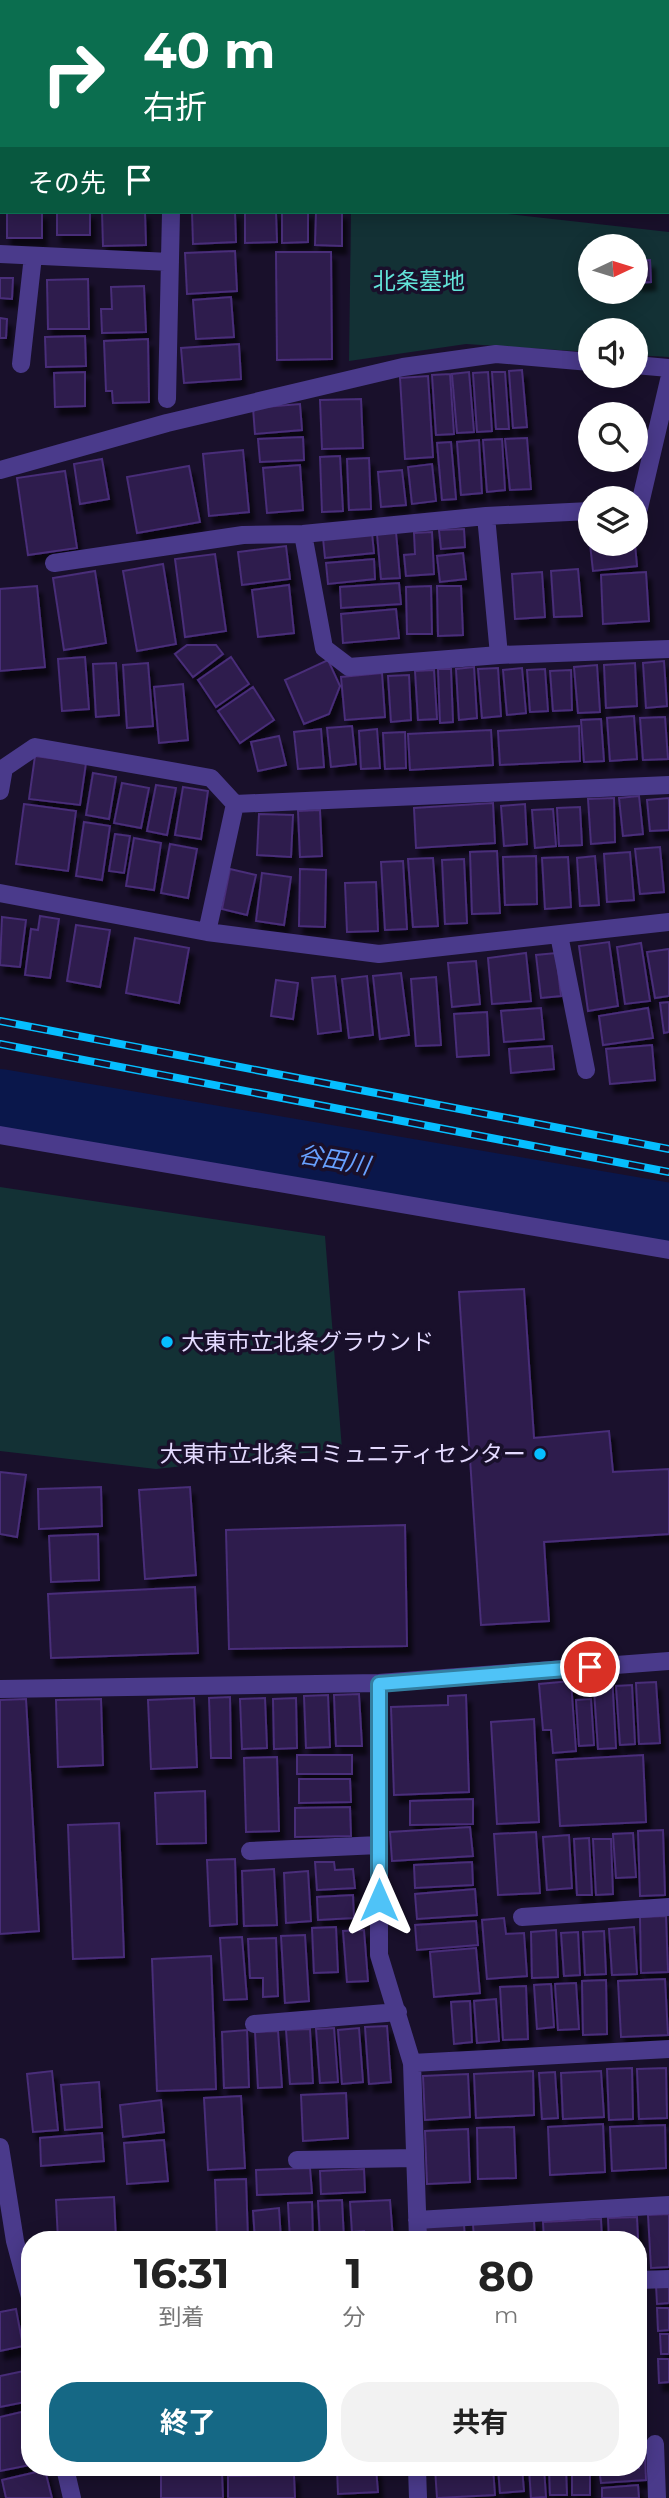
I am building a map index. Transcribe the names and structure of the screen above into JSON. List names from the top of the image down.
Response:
{
  "water": ["谷田川"],
  "parks": ["北条墓地"],
  "places": ["大東市立北条グラウンド", "大東市立北条コミュニティセンター"],
  "north": "right",
  "page": {
    "turn": ["40 m", "右折"],
    "then": "その先",
    "eta": [
      "16:31",
      "到着",
      "1",
      "分",
      "80",
      "m"
    ],
    "buttons": ["終了", "共有"]
  }
}
